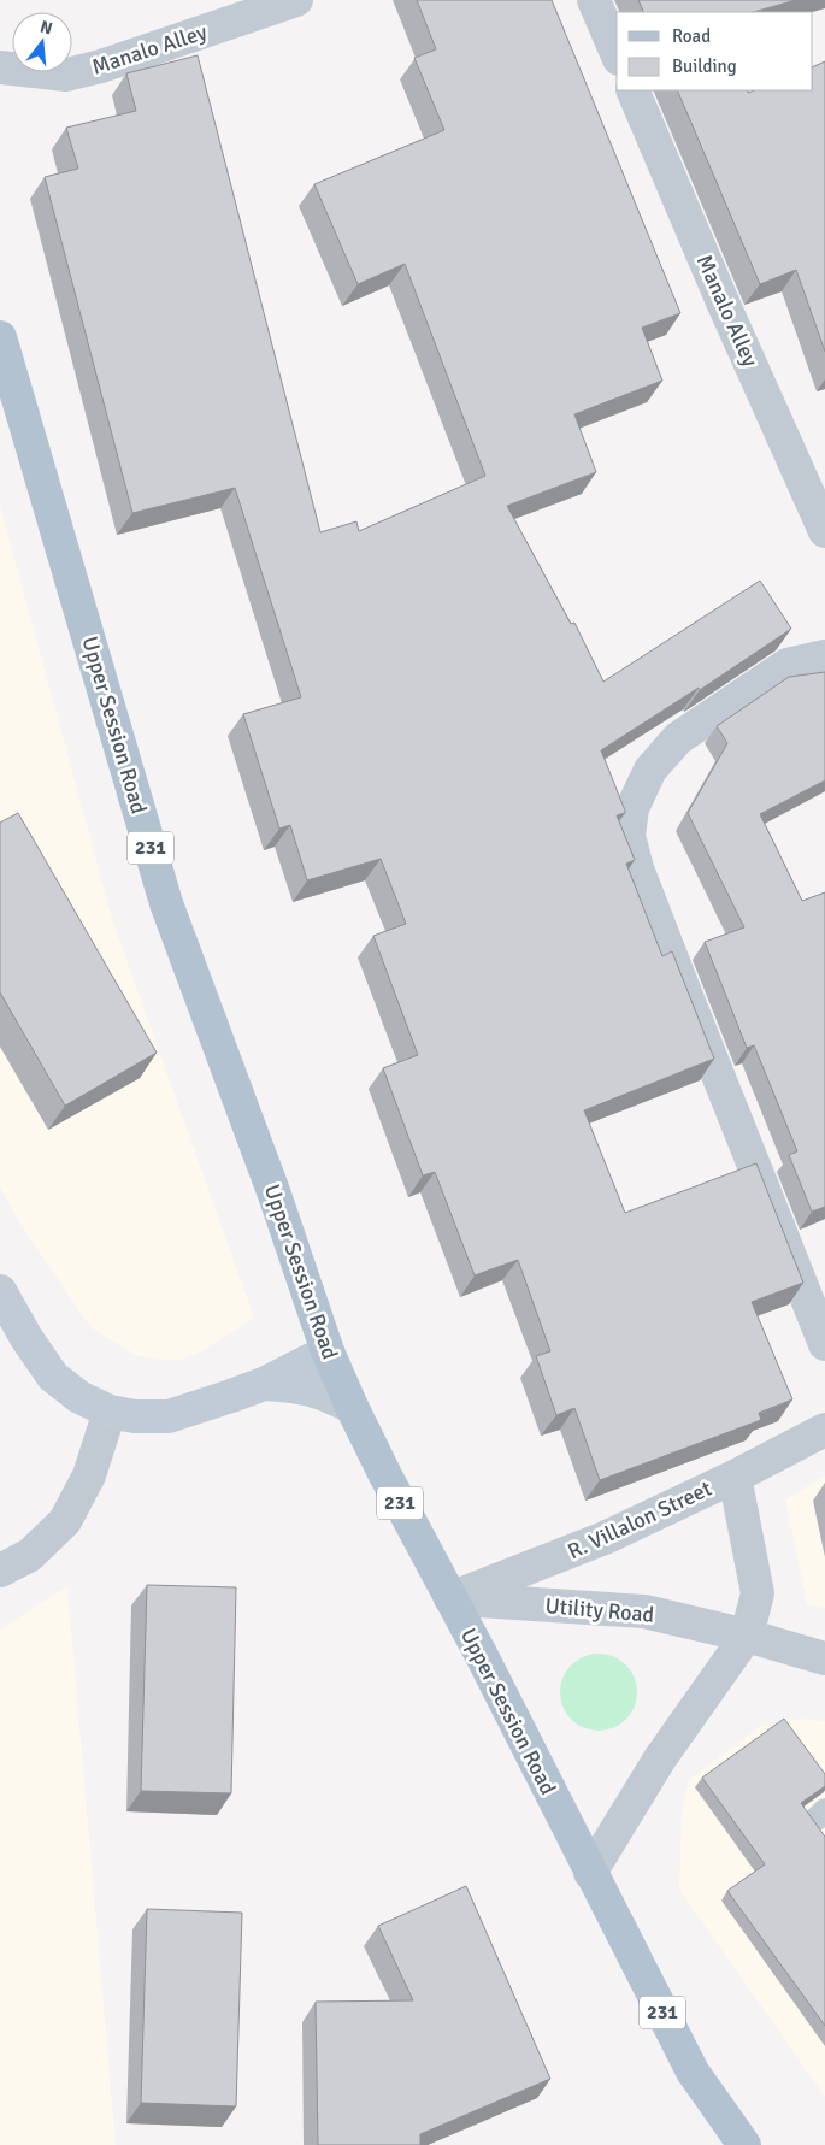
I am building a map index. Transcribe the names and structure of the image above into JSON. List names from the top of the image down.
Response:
{
  "streets": {
    "main road": ["Upper Session Road", "231"],
    "street": ["Manalo Alley", "R. Villalon Street", "Utility Road"]
  },
  "crossings": [
    ["Upper Session Road", "R. Villalon Street"],
    ["Upper Session Road", "Utility Road"],
    ["R. Villalon Street", "Utility Road"]
  ],
  "legend": ["Road", "Building"],
  "north": "top"
}
